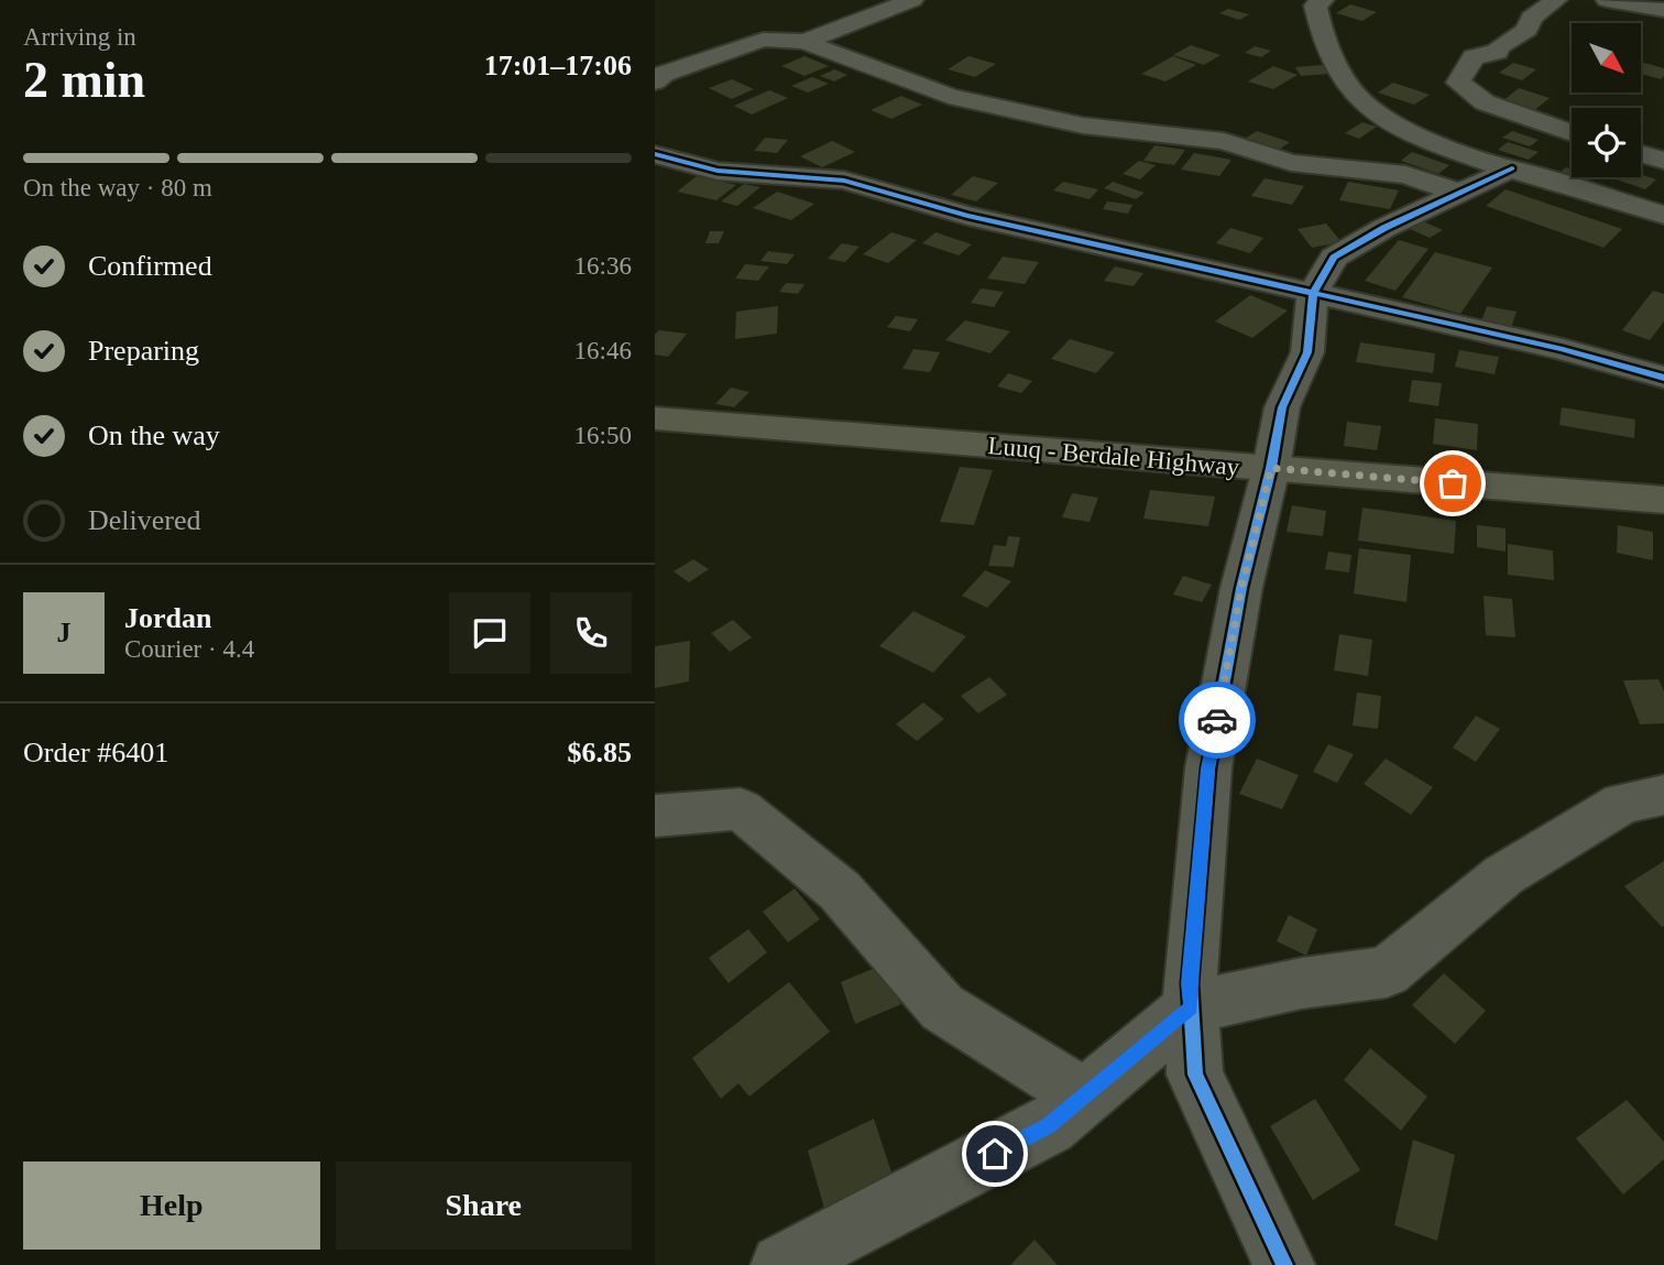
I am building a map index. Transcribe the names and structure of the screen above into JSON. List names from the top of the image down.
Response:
{
  "streets": {
    "main road": ["Luuq - Berdale Highway"]
  },
  "north": "bottom right",
  "page": {
    "heading": ["2 min", "Arriving in", "17:01–17:06"],
    "panel": [
      "Jordan",
      "Courier · 4.4",
      "Order #6401",
      "$6.85"
    ],
    "bar": "On the way · 80 m",
    "list": [
      ["Confirmed", "16:36"],
      ["Preparing", "16:46"],
      ["On the way", "16:50"],
      "Delivered"
    ],
    "round": "J",
    "buttons": ["Help", "Share"]
  }
}
